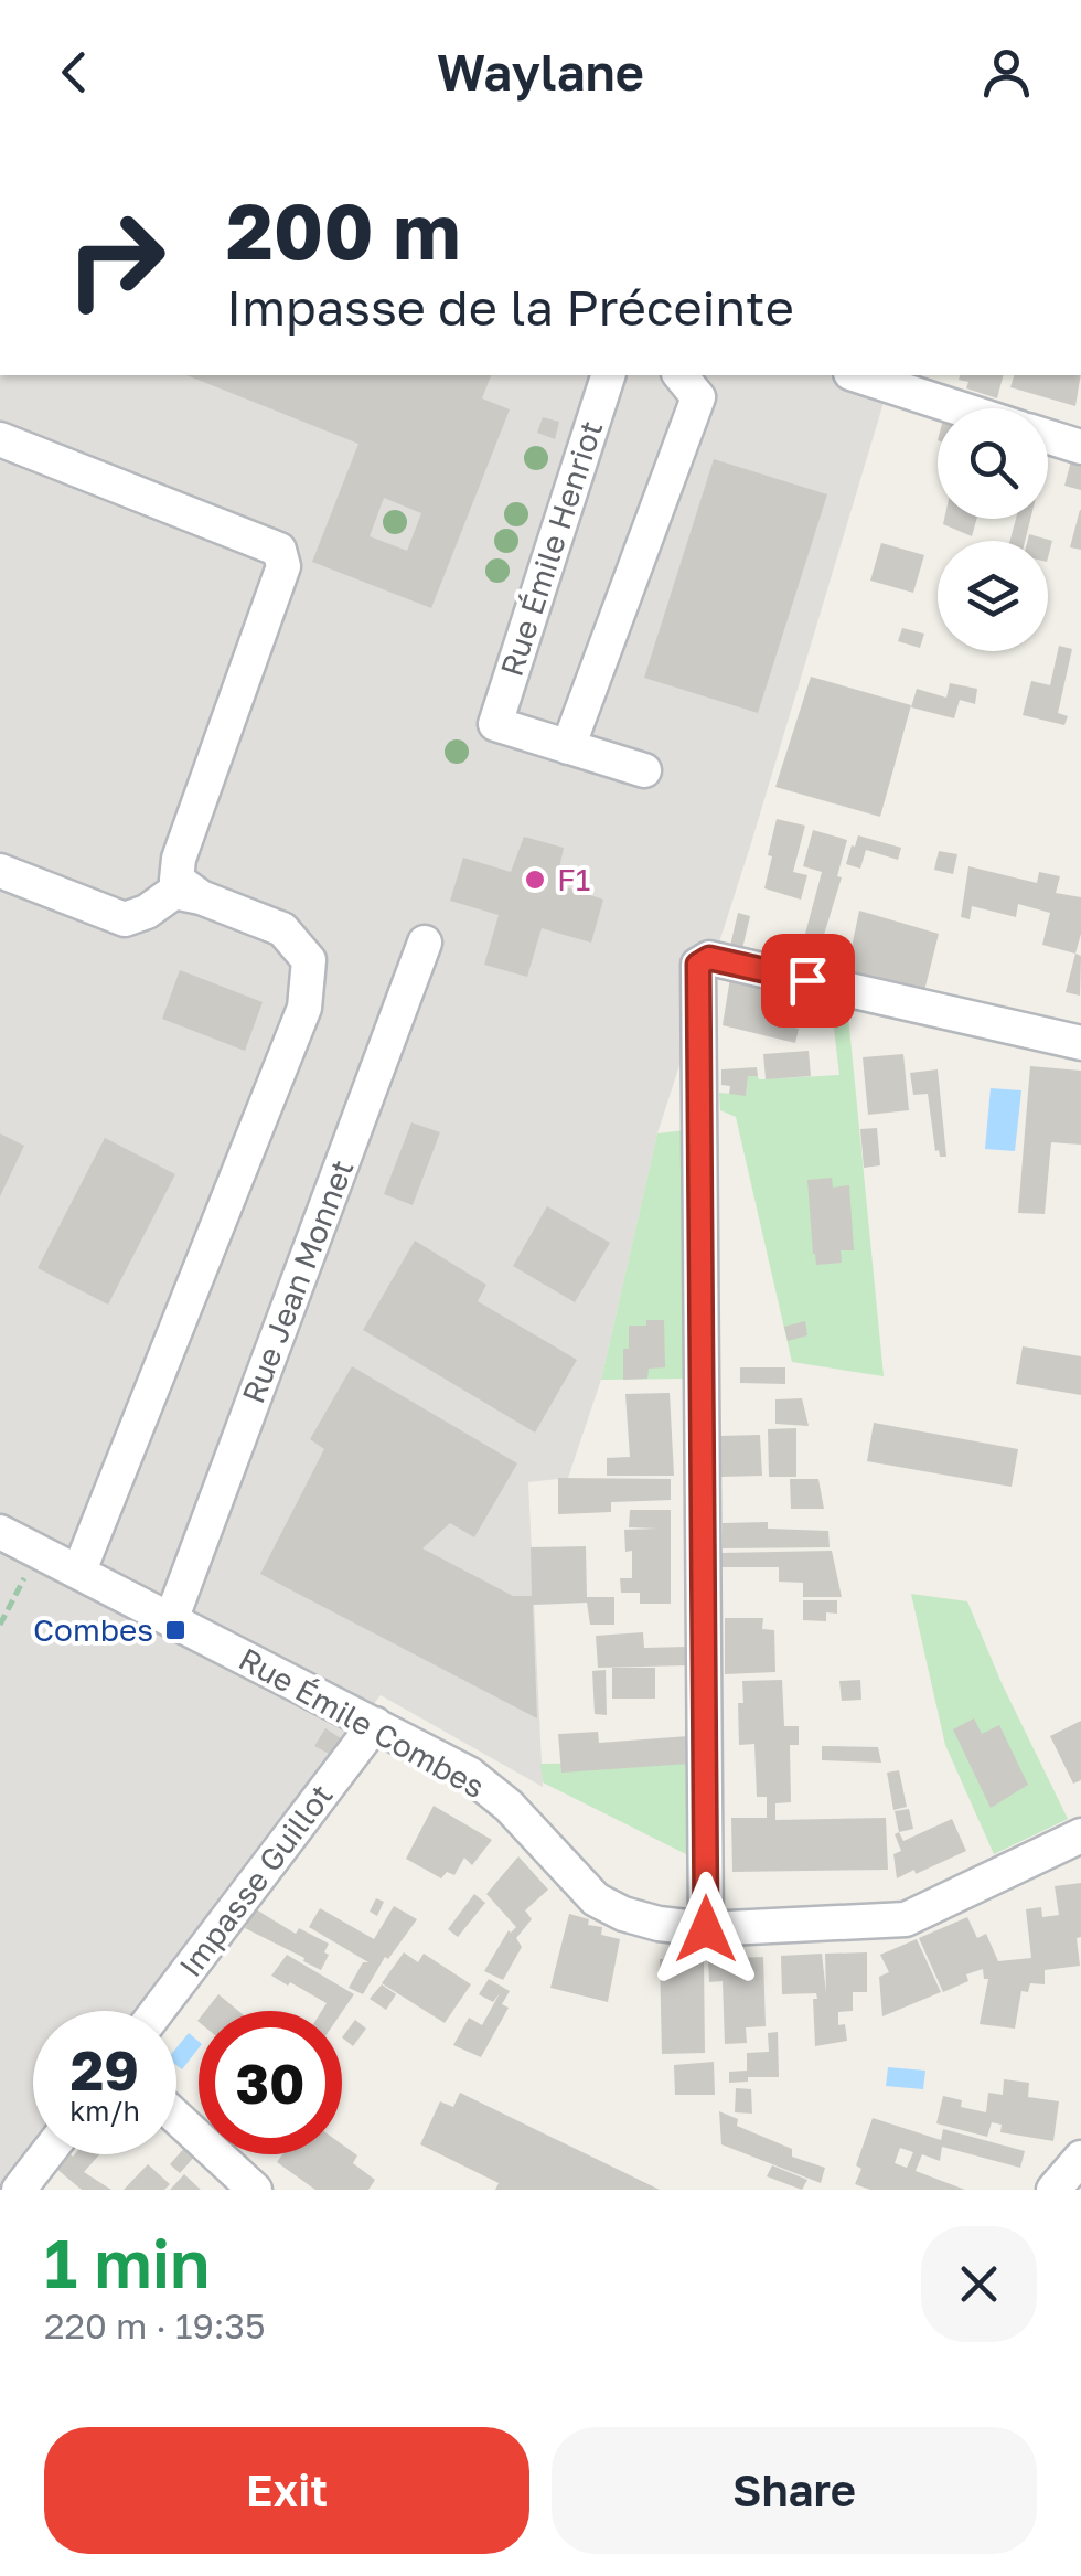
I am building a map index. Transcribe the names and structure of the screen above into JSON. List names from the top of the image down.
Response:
{
  "streets": {
    "street": [
      "Rue Émile Henriot",
      "Rue Jean Monnet",
      "Rue Émile Combes",
      "Impasse Guillot"
    ]
  },
  "crossings": [
    ["Rue Jean Monnet", "Rue Émile Combes"],
    ["Rue Émile Combes", "Impasse Guillot"]
  ],
  "places": {
    "other": ["F1"],
    "transit": ["Combes"]
  },
  "page": {
    "header": "Waylane",
    "turn": ["200 m", "Impasse de la Préceinte"],
    "speed": "29 km/h",
    "limit": "30",
    "heading": ["1 min", "220 m · 19:35"],
    "buttons": ["Exit", "Share"]
  }
}
